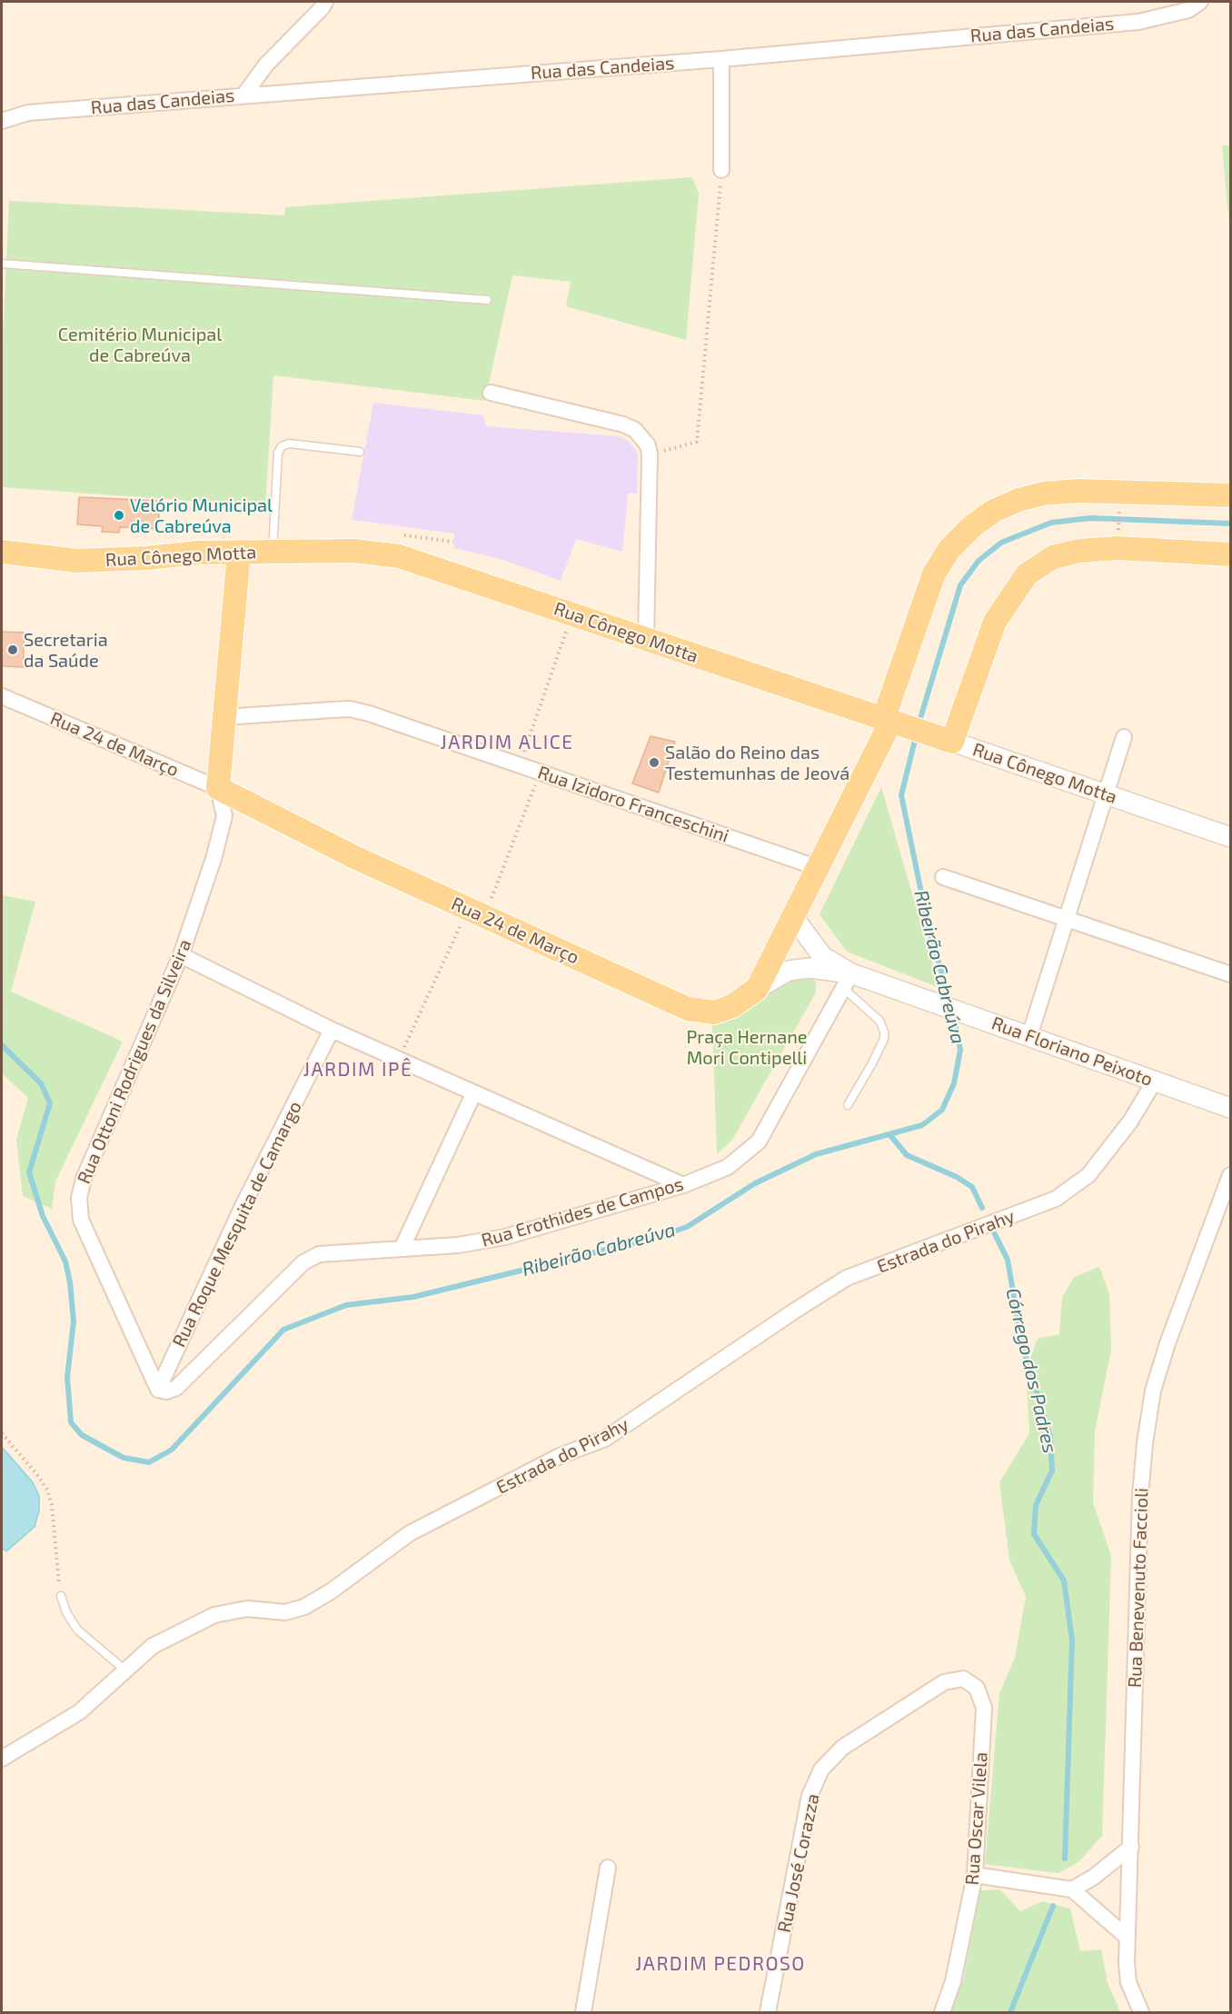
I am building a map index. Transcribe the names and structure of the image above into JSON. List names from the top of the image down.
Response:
{
  "streets": {
    "main road": ["Rua Cônego Motta", "Rua 24 de Março"],
    "street": [
      "Rua das Candeias",
      "Rua Izidoro Franceschini",
      "Rua Floriano Peixoto",
      "Rua Ottoni Rodrigues da Silveira",
      "Rua Erothides de Campos",
      "Rua Roque Mesquita de Camargo",
      "Estrada do Pirahy",
      "Rua Benevenuto Faccioli",
      "Rua Oscar Vilela",
      "Rua José Corazza"
    ]
  },
  "crossings": [
    ["Rua Cônego Motta", "Rua 24 de Março"],
    ["Rua 24 de Março", "Rua Izidoro Franceschini"],
    ["Rua 24 de Março", "Rua Ottoni Rodrigues da Silveira"],
    ["Rua Floriano Peixoto", "Rua Erothides de Campos"],
    ["Rua Floriano Peixoto", "Estrada do Pirahy"],
    ["Rua Ottoni Rodrigues da Silveira", "Rua Erothides de Campos"],
    ["Rua Ottoni Rodrigues da Silveira", "Rua Roque Mesquita de Camargo"],
    ["Rua Erothides de Campos", "Rua Roque Mesquita de Camargo"],
    ["Rua Oscar Vilela", "Rua José Corazza"]
  ],
  "districts": ["JARDIM ALICE", "JARDIM IPÊ", "JARDIM PEDROSO"],
  "water": ["Ribeirão Cabreúva", "Córrego dos Padres"],
  "parks": ["Cemitério Municipal de Cabreúva", "Praça Hernane Mori Contipelli"],
  "places": ["Velório Municipal de Cabreúva", "Secretaria da Saúde", "Salão do Reino das Testemunhas de Jeová"]
}
